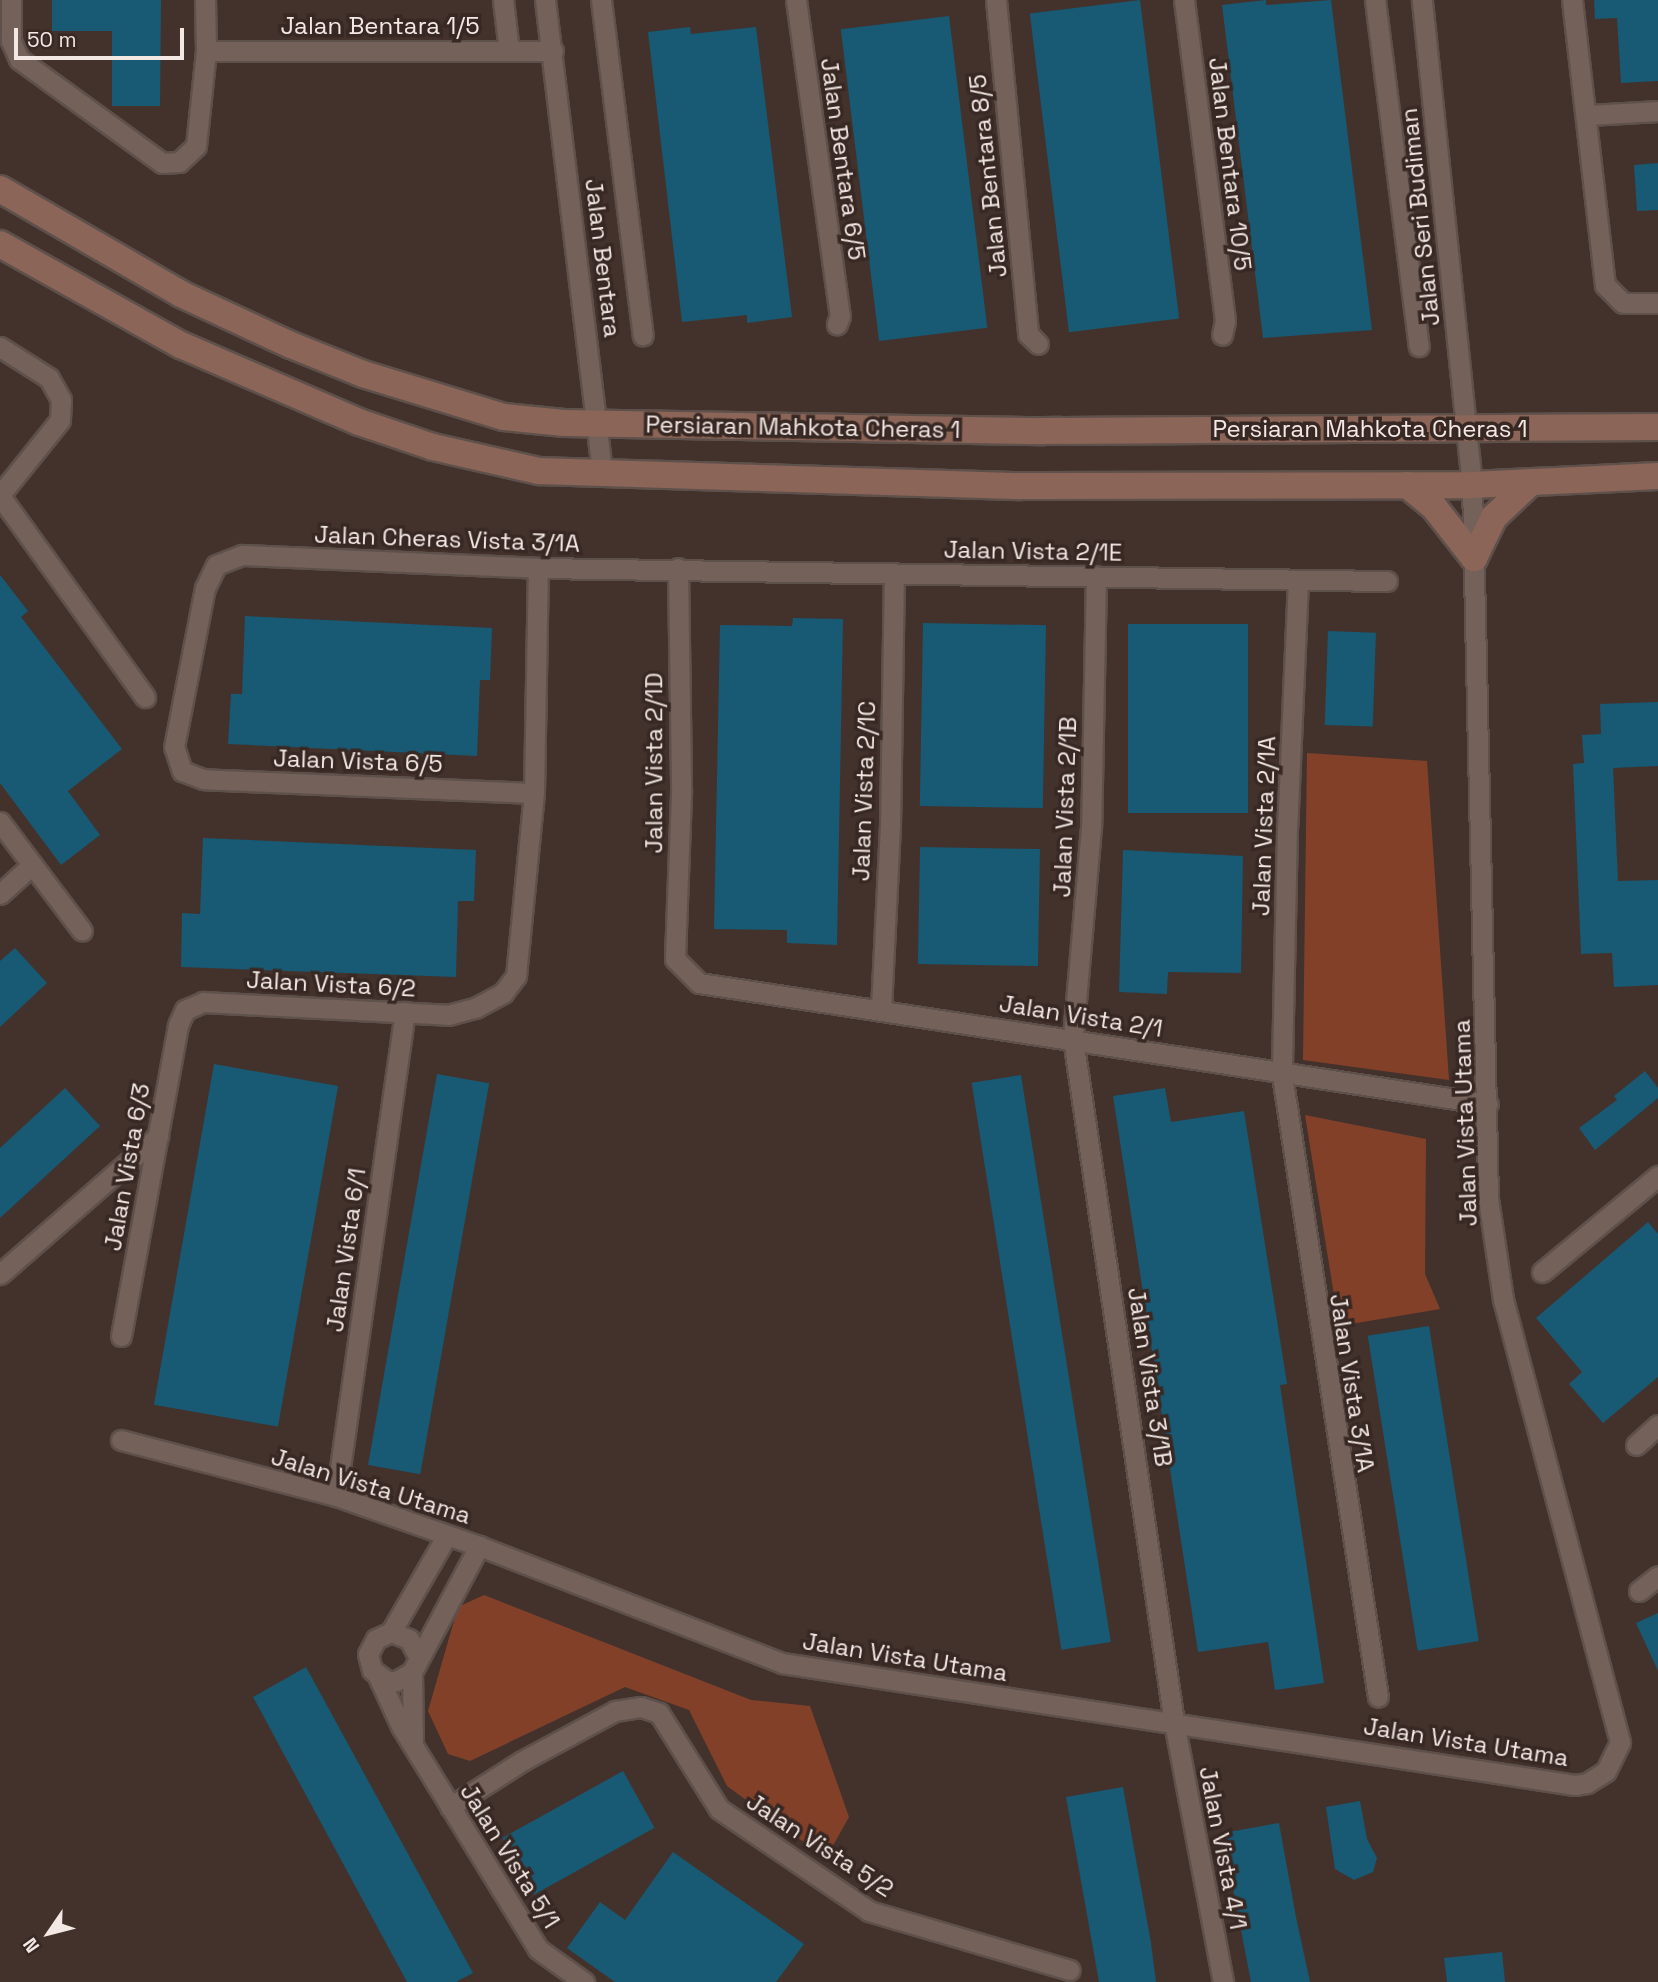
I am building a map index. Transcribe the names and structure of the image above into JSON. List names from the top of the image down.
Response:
{
  "streets": {
    "main road": ["Persiaran Mahkota Cheras 1"],
    "street": [
      "Jalan Bentara 1/5",
      "Jalan Bentara 6/5",
      "Jalan Bentara 10/5",
      "Jalan Bentara 8/5",
      "Jalan Seri Budiman",
      "Jalan Bentara",
      "Jalan Cheras Vista 3/1A",
      "Jalan Vista 2/1E",
      "Jalan Vista 6/5",
      "Jalan Vista 2/1D",
      "Jalan Vista 2/1C",
      "Jalan Vista 2/1B",
      "Jalan Vista 2/1A",
      "Jalan Vista 6/2",
      "Jalan Vista 2/1",
      "Jalan Vista Utama",
      "Jalan Vista 6/3",
      "Jalan Vista 6/1",
      "Jalan Vista 3/1B",
      "Jalan Vista 3/1A",
      "Jalan Vista 5/2",
      "Jalan Vista 4/1",
      "Jalan Vista 5/1"
    ]
  },
  "crossings": [
    ["Jalan Bentara 1/5", "Jalan Bentara"],
    ["Jalan Seri Budiman", "Persiaran Mahkota Cheras 1"],
    ["Jalan Seri Budiman", "Jalan Vista Utama"],
    ["Jalan Bentara", "Persiaran Mahkota Cheras 1"],
    ["Persiaran Mahkota Cheras 1", "Jalan Vista Utama"],
    ["Jalan Cheras Vista 3/1A", "Jalan Vista 2/1E"],
    ["Jalan Cheras Vista 3/1A", "Jalan Vista 6/5"],
    ["Jalan Cheras Vista 3/1A", "Jalan Vista 2/1D"],
    ["Jalan Cheras Vista 3/1A", "Jalan Vista 6/2"],
    ["Jalan Vista 2/1E", "Jalan Vista 2/1D"],
    ["Jalan Vista 2/1E", "Jalan Vista 2/1C"],
    ["Jalan Vista 2/1E", "Jalan Vista 2/1B"],
    ["Jalan Vista 2/1E", "Jalan Vista 2/1A"],
    ["Jalan Vista 6/5", "Jalan Vista 6/2"],
    ["Jalan Vista 2/1D", "Jalan Vista 2/1"],
    ["Jalan Vista 2/1C", "Jalan Vista 2/1"],
    ["Jalan Vista 2/1B", "Jalan Vista 2/1"],
    ["Jalan Vista 2/1B", "Jalan Vista 3/1B"],
    ["Jalan Vista 2/1A", "Jalan Vista 2/1"],
    ["Jalan Vista 2/1A", "Jalan Vista 3/1A"],
    ["Jalan Vista 6/2", "Jalan Vista 6/3"],
    ["Jalan Vista 6/2", "Jalan Vista 6/1"],
    ["Jalan Vista 2/1", "Jalan Vista Utama"],
    ["Jalan Vista 2/1", "Jalan Vista 3/1B"],
    ["Jalan Vista 2/1", "Jalan Vista 3/1A"],
    ["Jalan Vista Utama", "Jalan Vista 6/1"],
    ["Jalan Vista Utama", "Jalan Vista 3/1B"],
    ["Jalan Vista Utama", "Jalan Vista 4/1"],
    ["Jalan Vista Utama", "Jalan Vista 5/1"],
    ["Jalan Vista 3/1B", "Jalan Vista 4/1"],
    ["Jalan Vista 5/2", "Jalan Vista 5/1"]
  ],
  "scale_bar": "50 m",
  "north": "bottom left"
}
